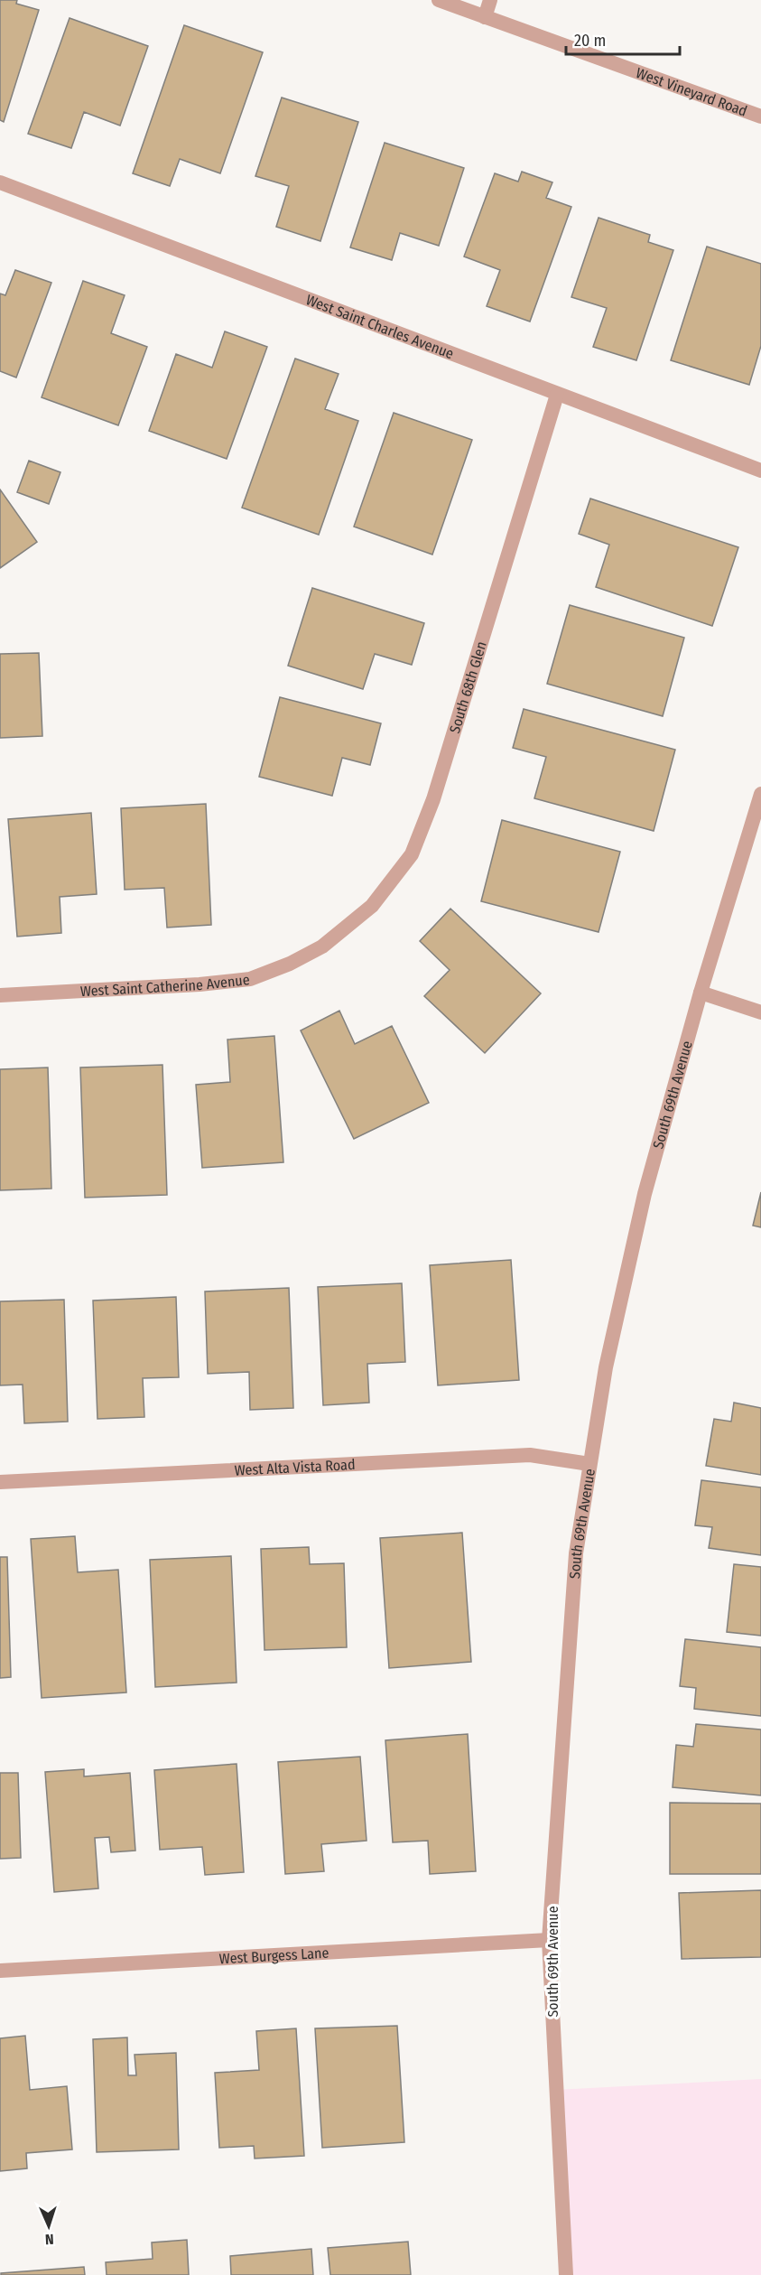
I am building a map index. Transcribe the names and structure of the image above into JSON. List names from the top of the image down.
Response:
{
  "streets": {
    "street": [
      "West Vineyard Road",
      "West Saint Charles Avenue",
      "South 68th Glen",
      "West Saint Catherine Avenue",
      "South 69th Avenue",
      "West Alta Vista Road",
      "West Burgess Lane"
    ]
  },
  "crossings": [
    ["West Saint Charles Avenue", "South 68th Glen"],
    ["South 68th Glen", "West Saint Catherine Avenue"],
    ["South 69th Avenue", "West Alta Vista Road"],
    ["South 69th Avenue", "West Burgess Lane"]
  ],
  "scale_bar": "20 m",
  "north": "bottom"
}
